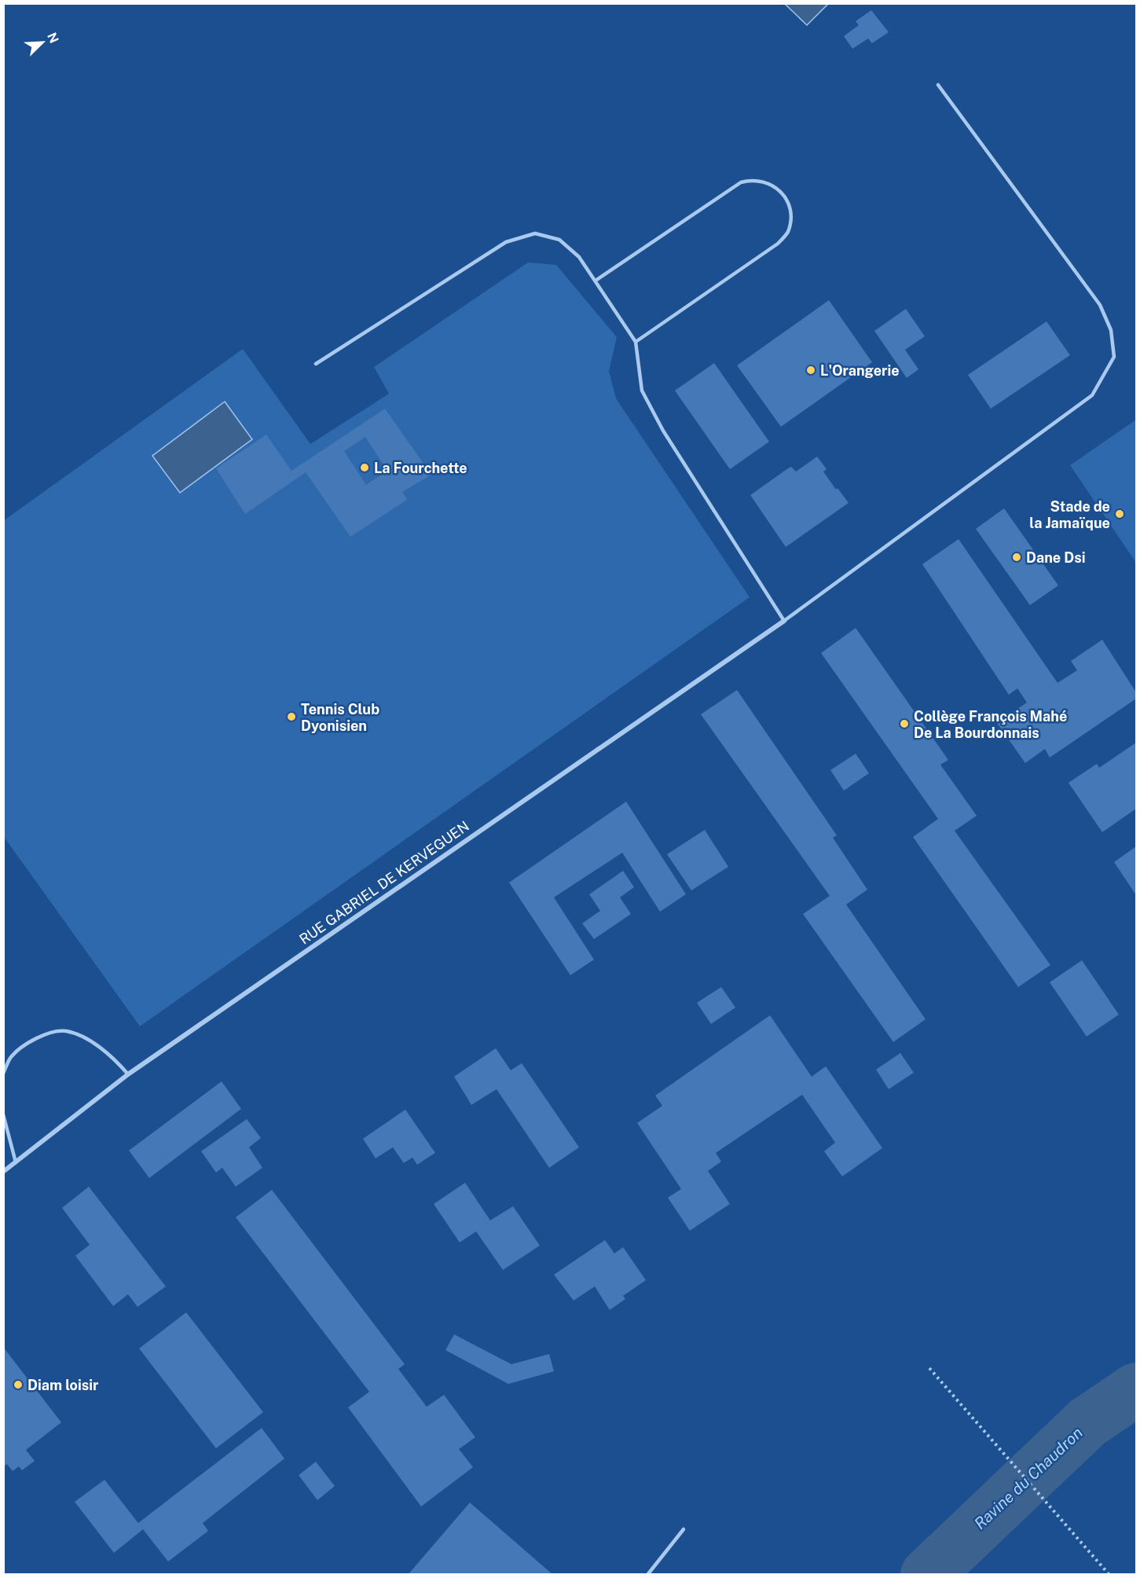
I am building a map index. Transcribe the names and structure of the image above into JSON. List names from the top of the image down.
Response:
{
  "streets": {
    "street": ["RUE GABRIEL DE KERVEGUEN"]
  },
  "water": ["Ravine du Chaudron"],
  "places": [
    "L'Orangerie",
    "La Fourchette",
    "Stade de la Jamaïque",
    "Dane Dsi",
    "Tennis Club Dyonisien",
    "Collège François Mahé De La Bourdonnais",
    "Diam loisir"
  ],
  "north": "top right"
}
